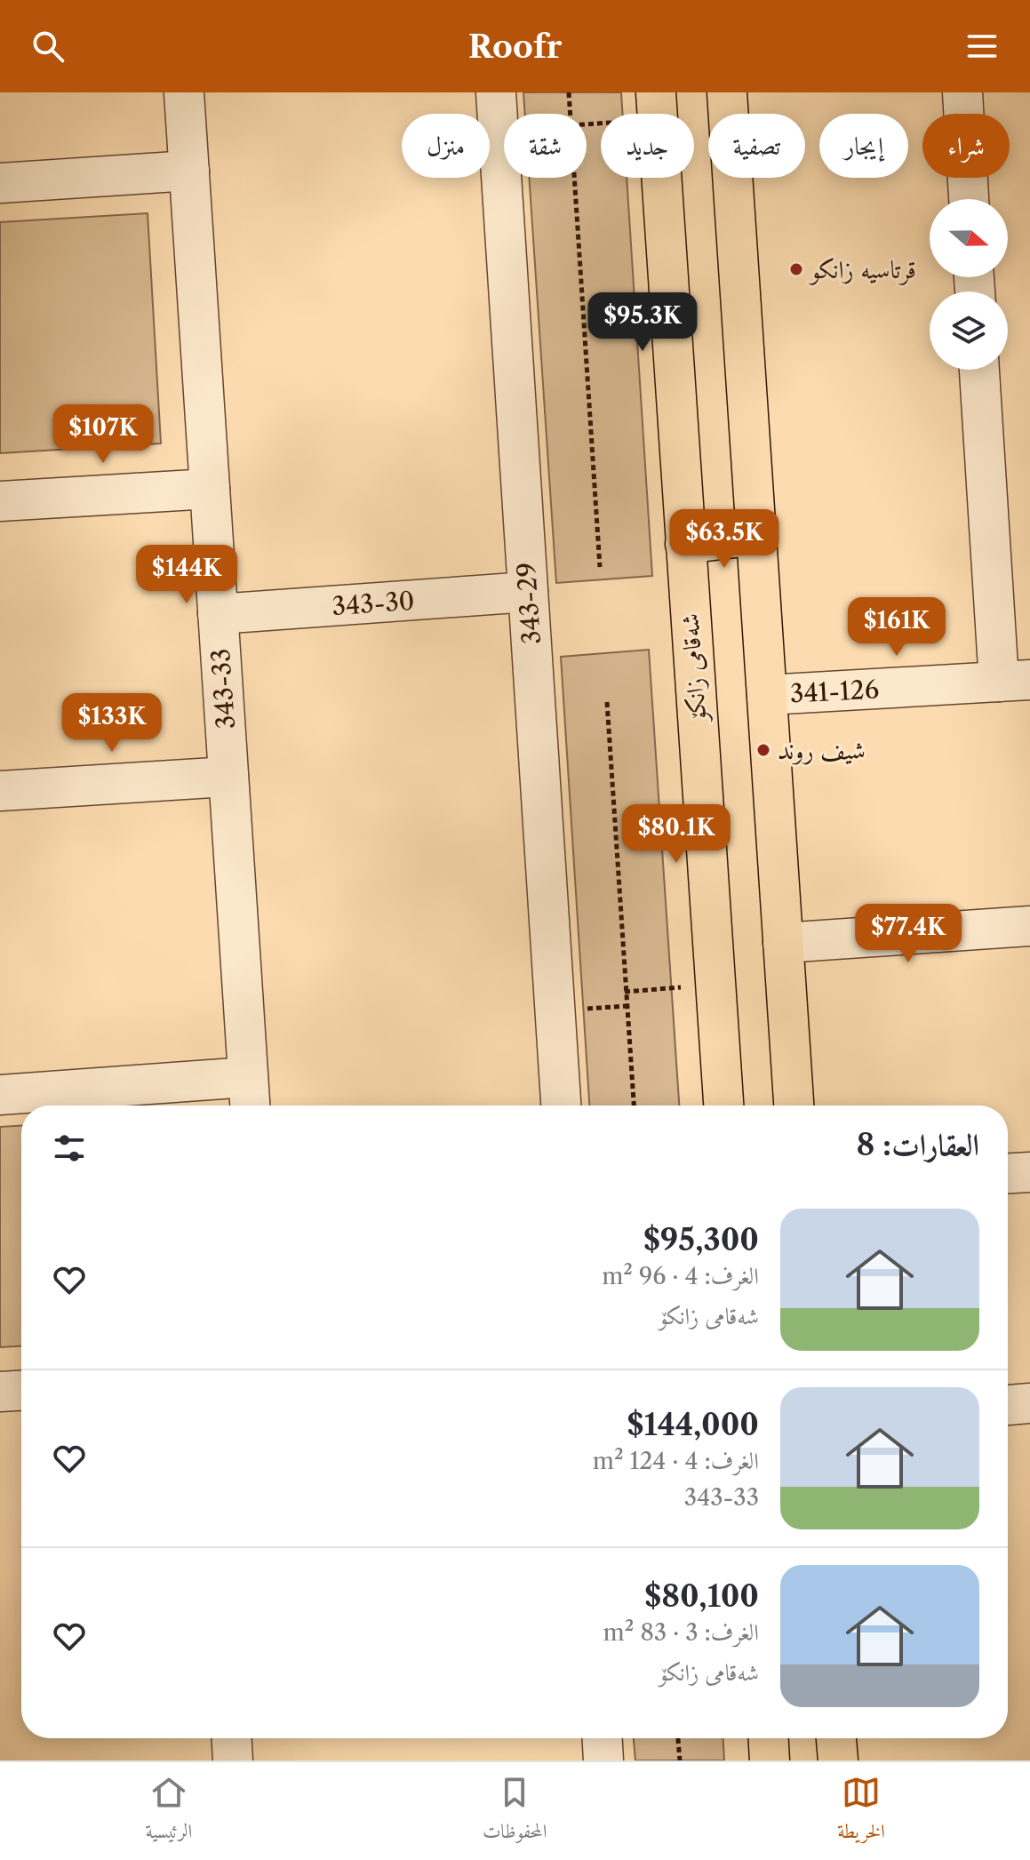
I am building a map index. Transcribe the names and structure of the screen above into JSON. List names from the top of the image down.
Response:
{
  "streets": {
    "main road": ["شەقامی زانکۆ"],
    "street": [
      "343-30",
      "343-29",
      "343-33",
      "341-126"
    ]
  },
  "crossings": [
    ["343-30", "343-29"],
    ["343-30", "343-33"]
  ],
  "places": ["قرتاسیە زانکو", "شیف روند"],
  "north": "right",
  "page": {
    "header": "Roofr",
    "chip": [
      "شراء",
      "إيجار",
      "تصفية",
      "جديد",
      "شقة",
      "منزل"
    ],
    "price": [
      "$95.3K",
      "$107K",
      "$63.5K",
      "$144K",
      "$161K",
      "$133K",
      "$80.1K",
      "$77.4K"
    ],
    "heading": "العقارات: 8",
    "list": [
      {
        "name": "$95,300",
        "note": "الغرف: 4 · 96 m² · شەقامی زانکۆ"
      },
      {
        "name": "$144,000",
        "note": "الغرف: 4 · 124 m² · 343-33"
      },
      {
        "name": "$80,100",
        "note": "الغرف: 3 · 83 m² · شەقامی زانکۆ"
      }
    ],
    "tabs": ["الخريطة", "المحفوظات", "الرئيسية"]
  }
}
